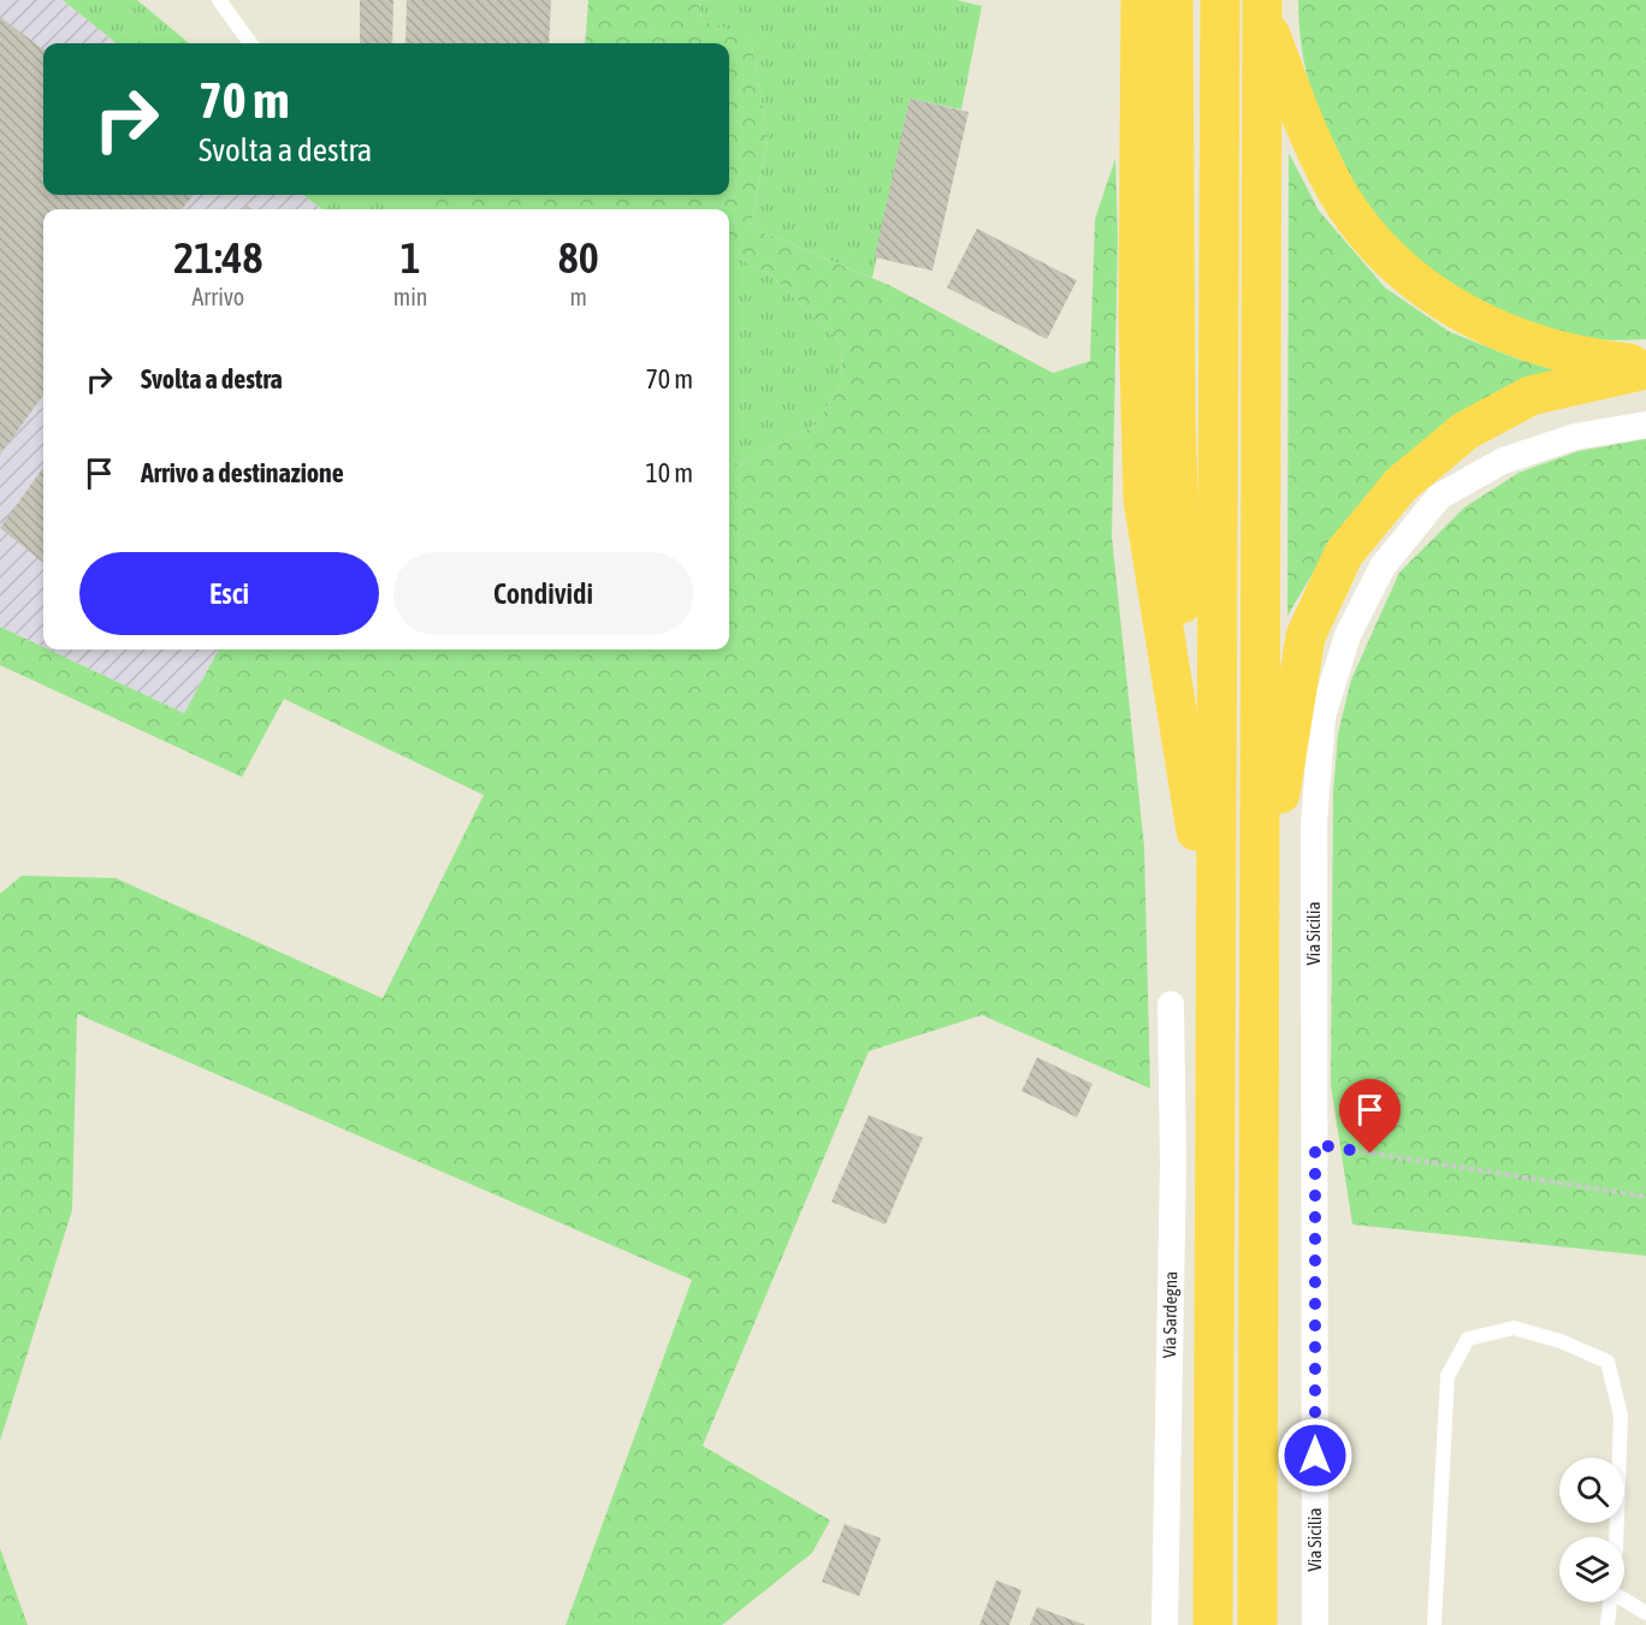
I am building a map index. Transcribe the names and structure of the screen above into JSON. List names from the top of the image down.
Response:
{
  "streets": {
    "street": ["Via Sicilia", "Via Sardegna"]
  },
  "page": {
    "turn": ["70 m", "Svolta a destra"],
    "eta": [
      "21:48",
      "Arrivo",
      "1",
      "min",
      "80",
      "m"
    ],
    "list": [
      {
        "name": "Svolta a destra",
        "value": "70 m"
      },
      {
        "name": "Arrivo a destinazione",
        "value": "10 m"
      }
    ],
    "buttons": ["Esci", "Condividi"]
  }
}
